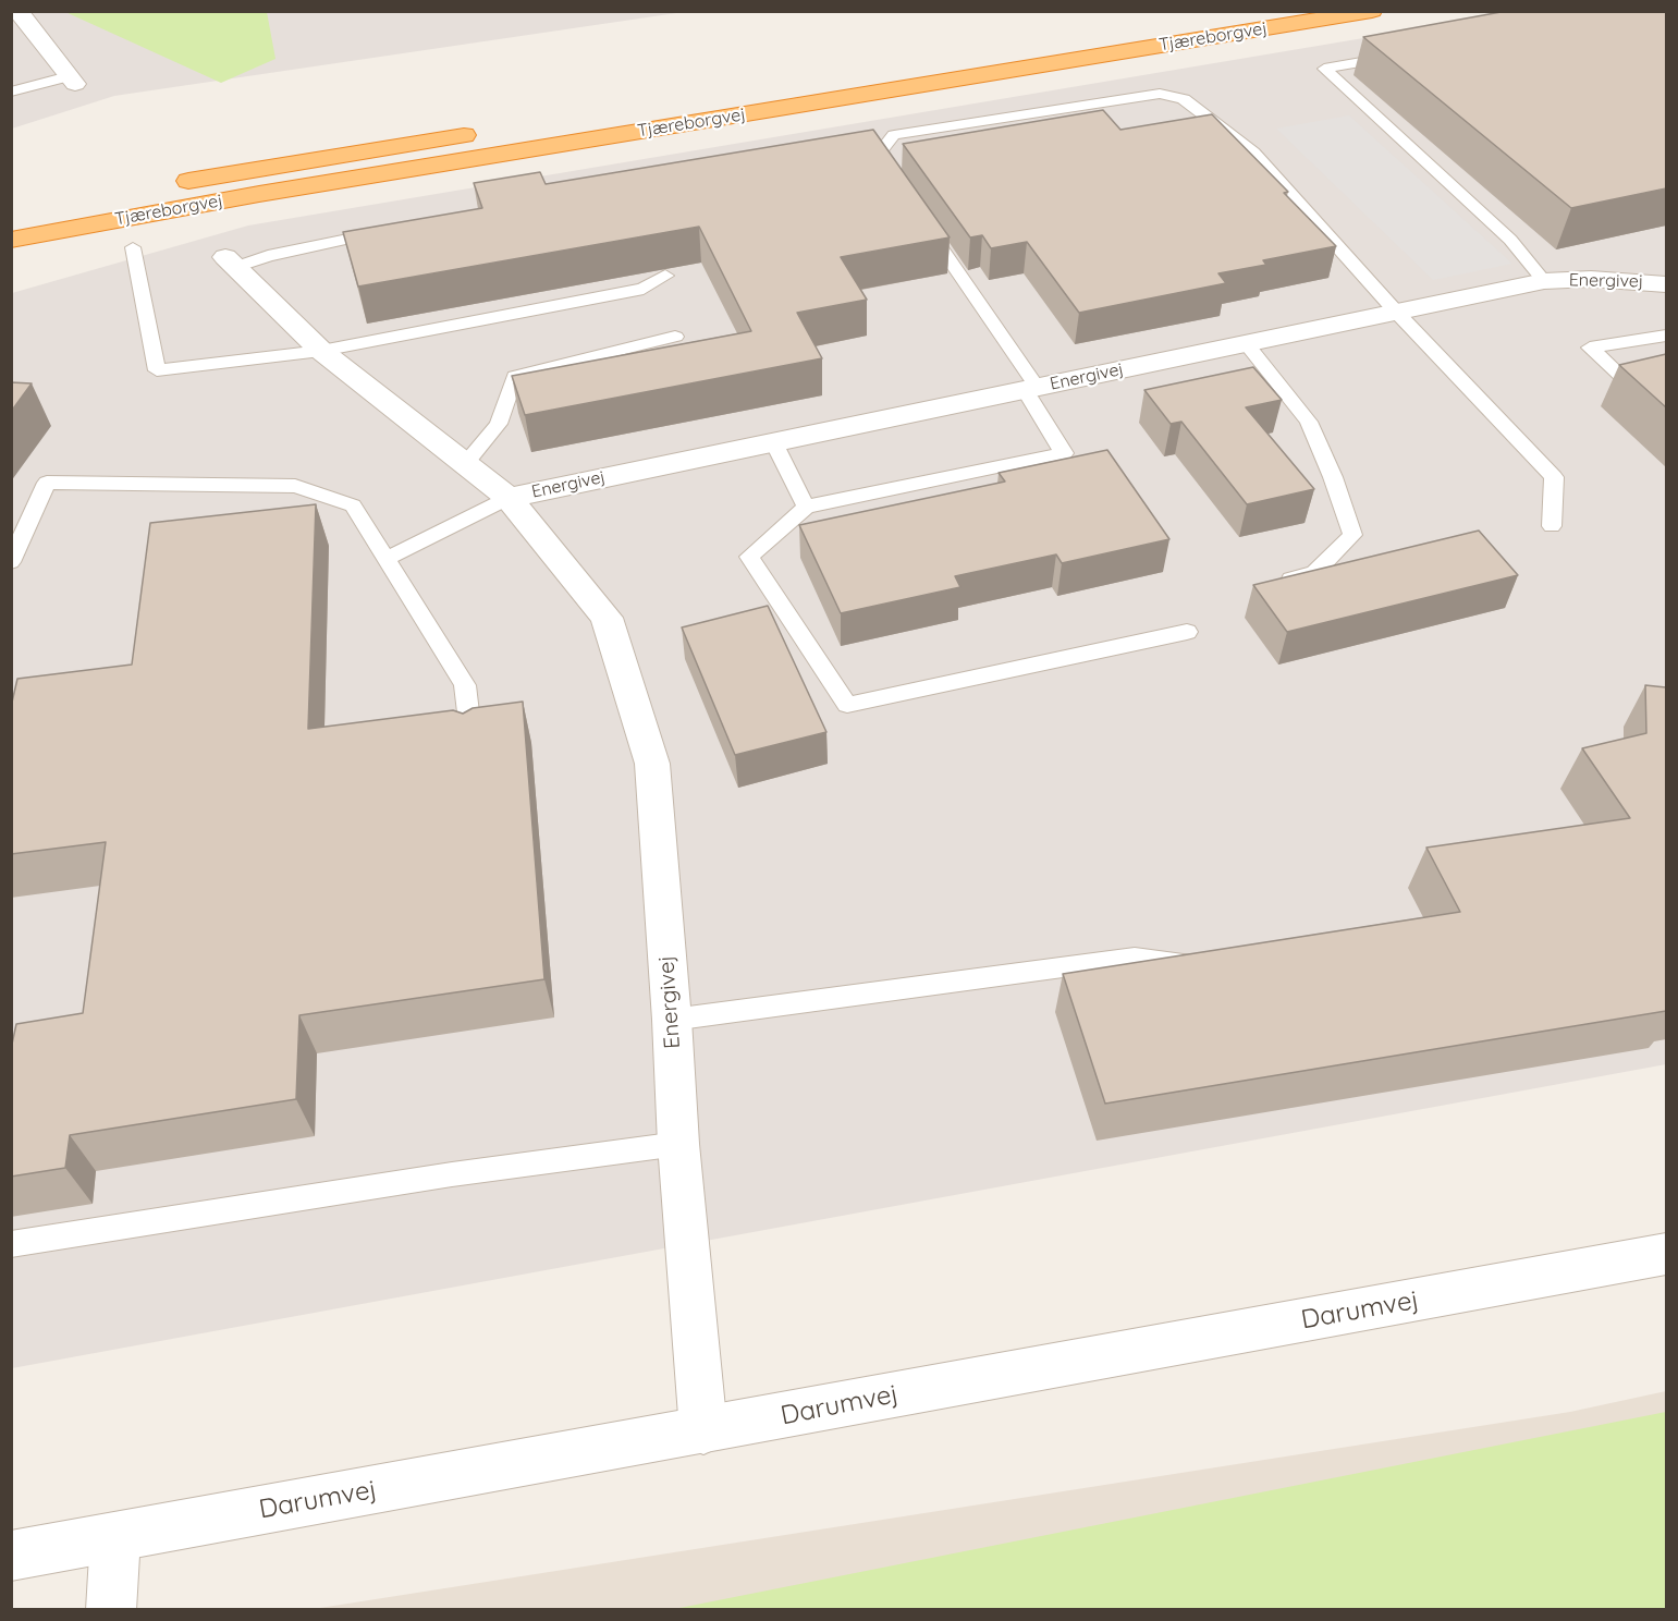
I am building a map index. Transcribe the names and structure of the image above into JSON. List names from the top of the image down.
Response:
{
  "streets": {
    "highway": ["Tjæreborgvej"],
    "street": ["Energivej", "Darumvej"]
  },
  "crossings": [
    ["Energivej", "Darumvej"]
  ]
}
